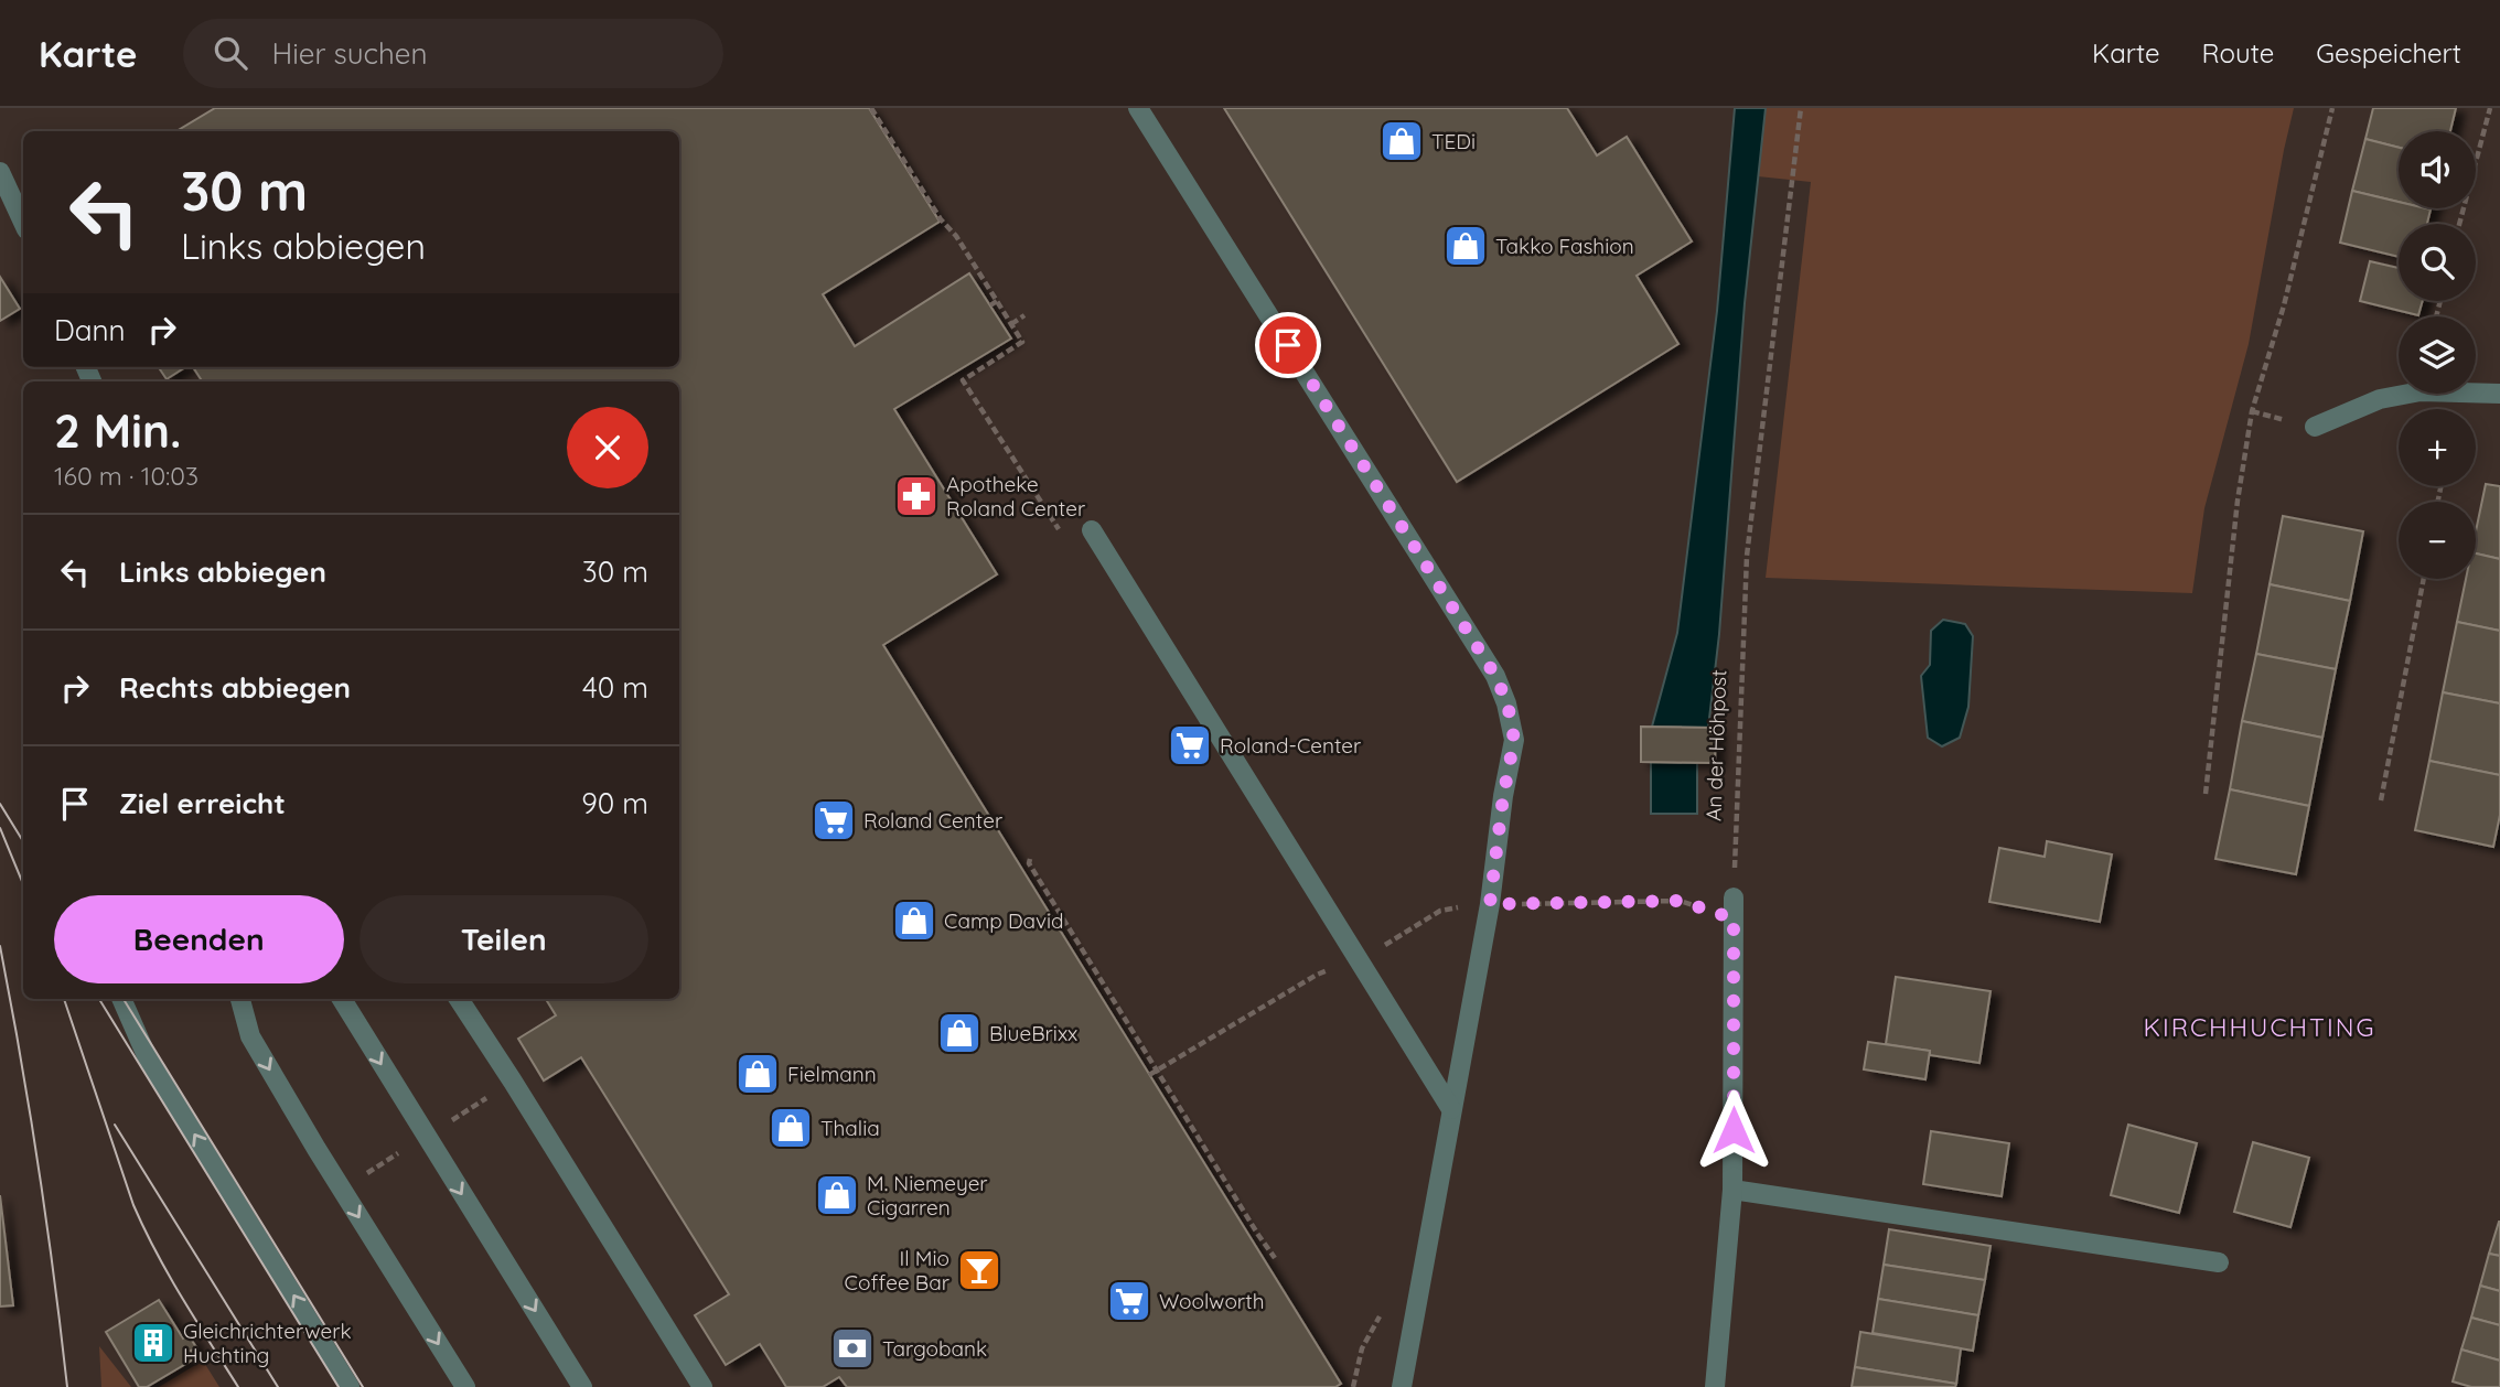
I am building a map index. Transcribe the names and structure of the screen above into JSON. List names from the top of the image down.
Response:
{
  "streets": {
    "path": ["An der Höhpost"]
  },
  "districts": ["KIRCHHUCHTING"],
  "places": {
    "shop": [
      "TEDi",
      "Takko Fashion",
      "Camp David",
      "BlueBrixx",
      "Fielmann",
      "Thalia",
      "M. Niemeyer Cigarren"
    ],
    "pharmacy": ["Apotheke Roland Center"],
    "supermarket": ["Roland-Center", "Roland Center", "Woolworth"],
    "bar": ["Il Mio Coffee Bar"],
    "building": ["Gleichrichterwerk Huchting"],
    "bank": ["Targobank"]
  },
  "page": {
    "header": "Karte",
    "search": "Hier suchen",
    "nav": ["Karte", "Route", "Gespeichert"],
    "map_buttons": ["+", "−"],
    "turn": ["30 m", "Links abbiegen"],
    "then": "Dann",
    "heading": ["2 Min.", "160 m · 10:03"],
    "list": [
      {
        "name": "Links abbiegen",
        "value": "30 m"
      },
      {
        "name": "Rechts abbiegen",
        "value": "40 m"
      },
      {
        "name": "Ziel erreicht",
        "value": "90 m"
      }
    ],
    "buttons": ["Beenden", "Teilen"]
  }
}
